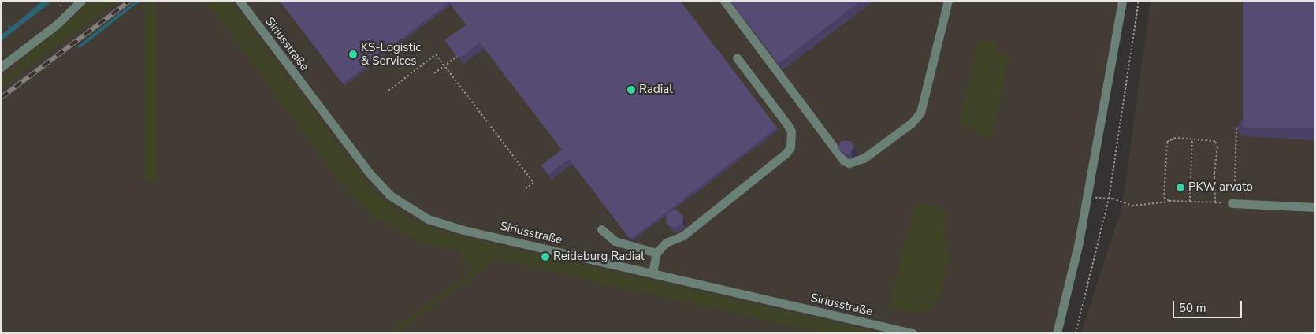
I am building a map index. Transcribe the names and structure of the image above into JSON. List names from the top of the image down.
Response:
{
  "streets": {
    "street": ["Siriusstraße"]
  },
  "places": [
    "KS-Logistic & Services",
    "Radial",
    "PKW arvato",
    "Reideburg Radial"
  ],
  "scale_bar": "50 m"
}
